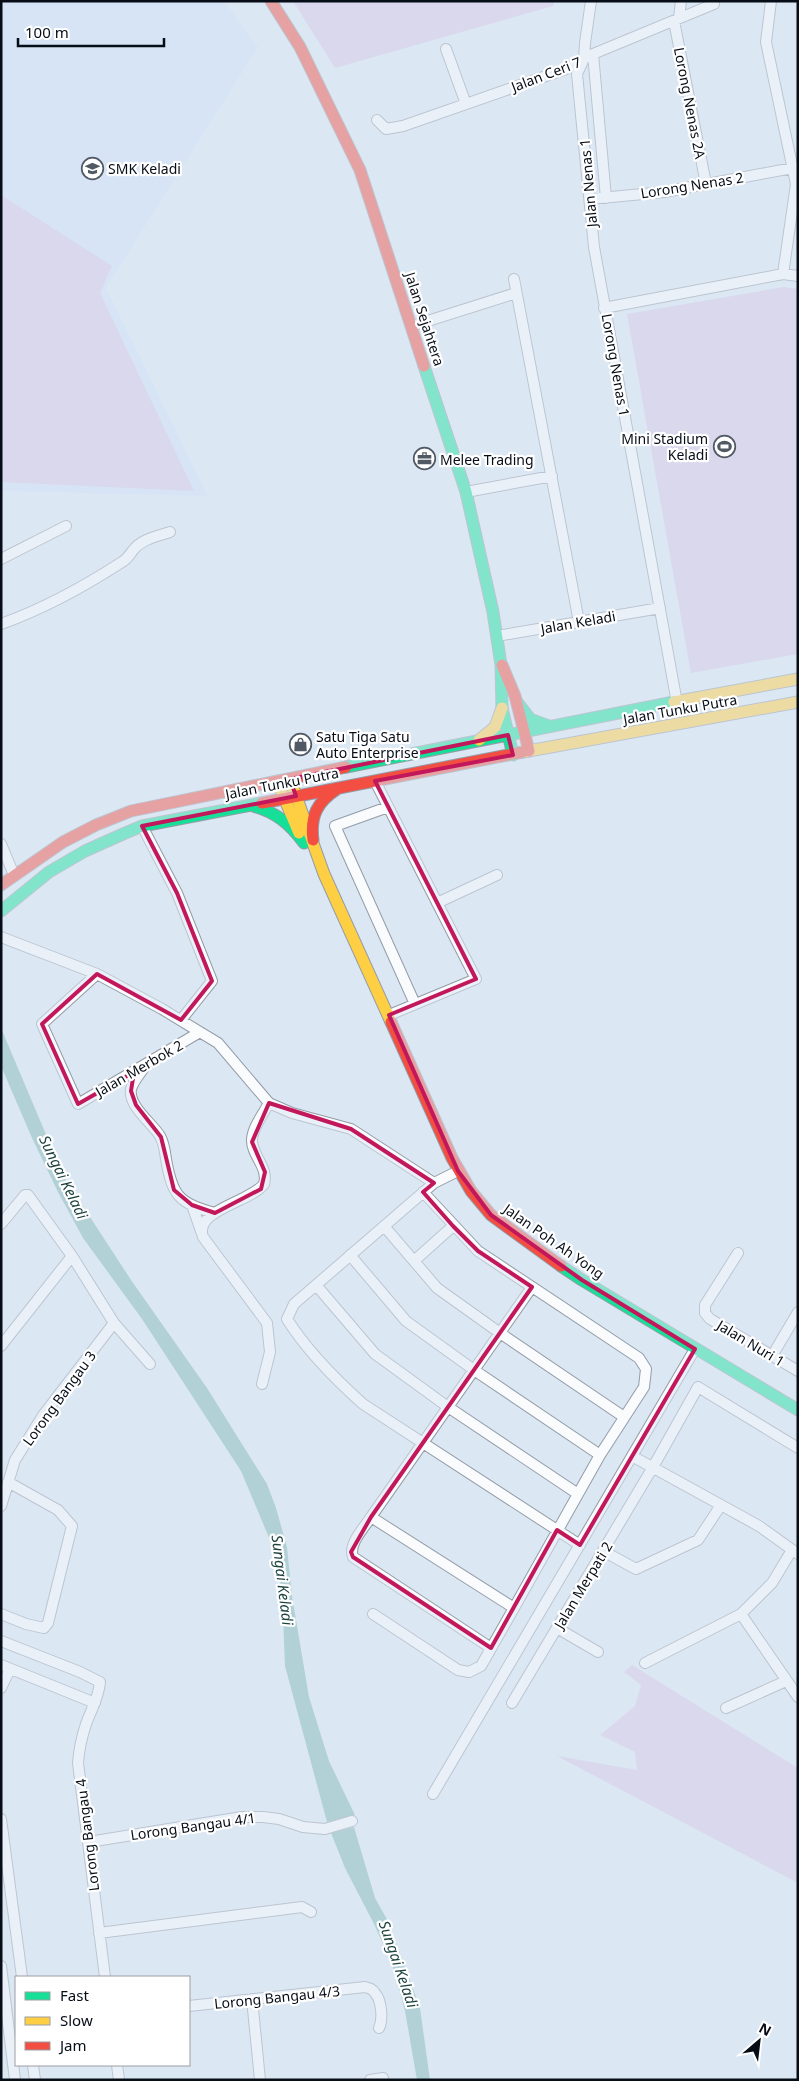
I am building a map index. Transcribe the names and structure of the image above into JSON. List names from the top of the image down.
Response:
{
  "streets": {
    "main road": ["Jalan Sejahtera", "Jalan Tunku Putra", "Jalan Poh Ah Yong"],
    "street": [
      "Jalan Ceri 7",
      "Lorong Nenas 2A",
      "Jalan Nenas 1",
      "Lorong Nenas 2",
      "Lorong Nenas 1",
      "Jalan Keladi",
      "Jalan Merbok 2",
      "Jalan Nuri 1",
      "Lorong Bangau 3",
      "Jalan Merpati 2",
      "Lorong Bangau 4/1",
      "Lorong Bangau 4",
      "Lorong Bangau 4/3"
    ]
  },
  "crossings": [
    ["Jalan Ceri 7", "Lorong Nenas 2A"],
    ["Jalan Ceri 7", "Jalan Nenas 1"],
    ["Lorong Nenas 2A", "Lorong Nenas 2"],
    ["Jalan Nenas 1", "Lorong Nenas 2"],
    ["Jalan Nenas 1", "Lorong Nenas 1"],
    ["Jalan Sejahtera", "Jalan Keladi"],
    ["Jalan Sejahtera", "Jalan Tunku Putra"],
    ["Lorong Nenas 1", "Jalan Keladi"],
    ["Lorong Nenas 1", "Jalan Tunku Putra"],
    ["Jalan Tunku Putra", "Jalan Poh Ah Yong"],
    ["Lorong Bangau 4/1", "Lorong Bangau 4"]
  ],
  "water": ["Sungai Keladi"],
  "places": {
    "school or university": ["SMK Keladi"],
    "sports": ["Mini Stadium Keladi"],
    "office": ["Melee Trading"],
    "shop": ["Satu Tiga Satu Auto Enterprise"]
  },
  "legend": ["Fast", "Slow", "Jam"],
  "scale_bar": "100 m",
  "north": "top right"
}
